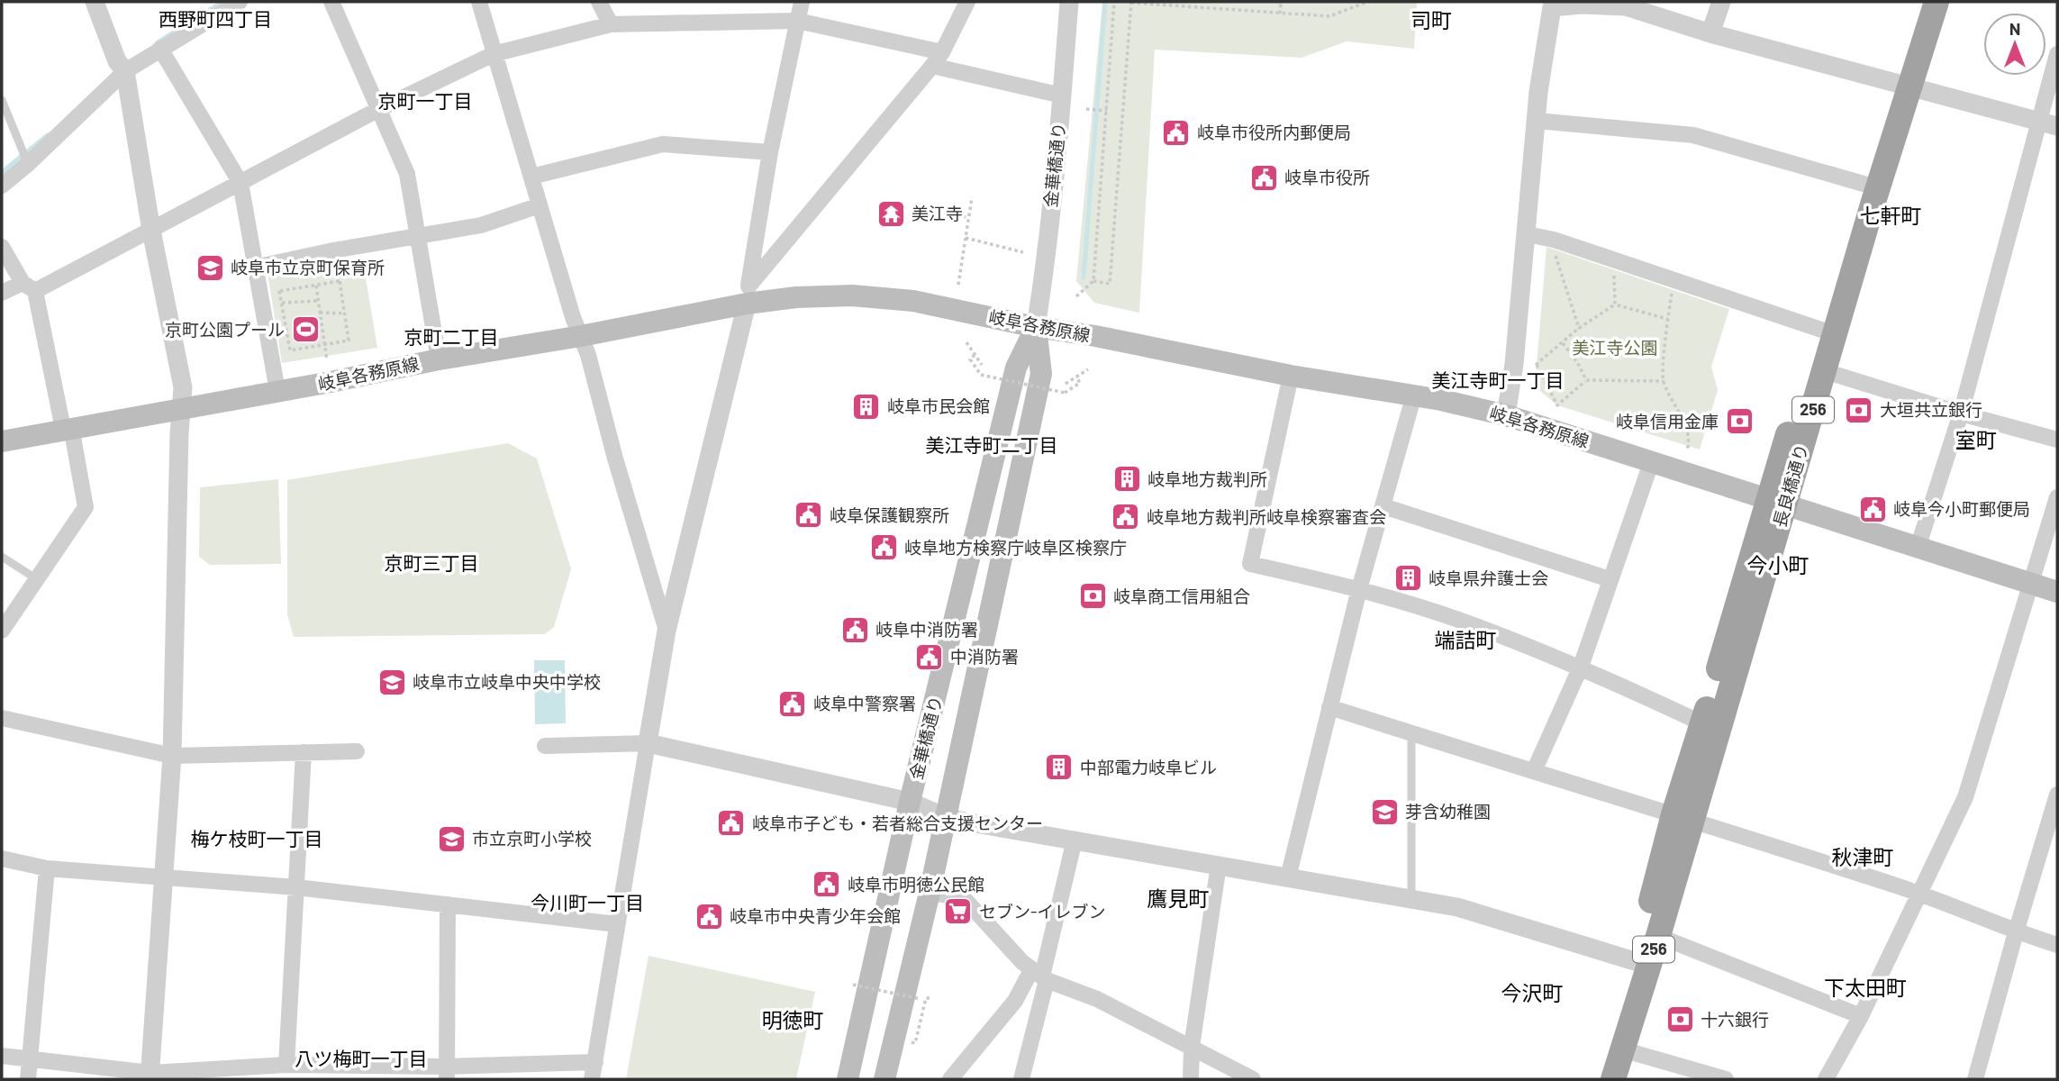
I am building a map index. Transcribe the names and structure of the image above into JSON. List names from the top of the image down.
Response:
{
  "streets": {
    "highway": ["256", "長良橋通り"],
    "main road": ["金華橋通り", "岐阜各務原線"]
  },
  "crossings": [
    ["金華橋通り", "岐阜各務原線"],
    ["岐阜各務原線", "長良橋通り"]
  ],
  "districts": [
    "西野町四丁目",
    "司町",
    "京町一丁目",
    "七軒町",
    "京町二丁目",
    "美江寺町一丁目",
    "室町",
    "美江寺町二丁目",
    "京町三丁目",
    "今小町",
    "端詰町",
    "梅ケ枝町一丁目",
    "秋津町",
    "鷹見町",
    "今川町一丁目",
    "下太田町",
    "今沢町",
    "明徳町",
    "八ツ梅町一丁目"
  ],
  "parks": ["美江寺公園"],
  "places": {
    "public building": [
      "岐阜市役所内郵便局",
      "岐阜市役所",
      "岐阜今小町郵便局",
      "岐阜保護観察所",
      "岐阜地方裁判所岐阜検察審査会",
      "岐阜地方検察庁岐阜区検察庁",
      "岐阜中消防署",
      "中消防署",
      "岐阜中警察署",
      "岐阜市子ども・若者総合支援センター",
      "岐阜市明徳公民館",
      "岐阜市中央青少年会館"
    ],
    "temple": ["美江寺"],
    "school or university": [
      "岐阜市立京町保育所",
      "岐阜市立岐阜中央中学校",
      "芽含幼稚園",
      "市立京町小学校"
    ],
    "sports": ["京町公園プール"],
    "building": [
      "岐阜市民会館",
      "岐阜地方裁判所",
      "岐阜県弁護士会",
      "中部電力岐阜ビル"
    ],
    "bank": [
      "大垣共立銀行",
      "岐阜信用金庫",
      "岐阜商工信用組合",
      "十六銀行"
    ],
    "supermarket": ["セブン-イレブン"]
  },
  "north": "top"
}
